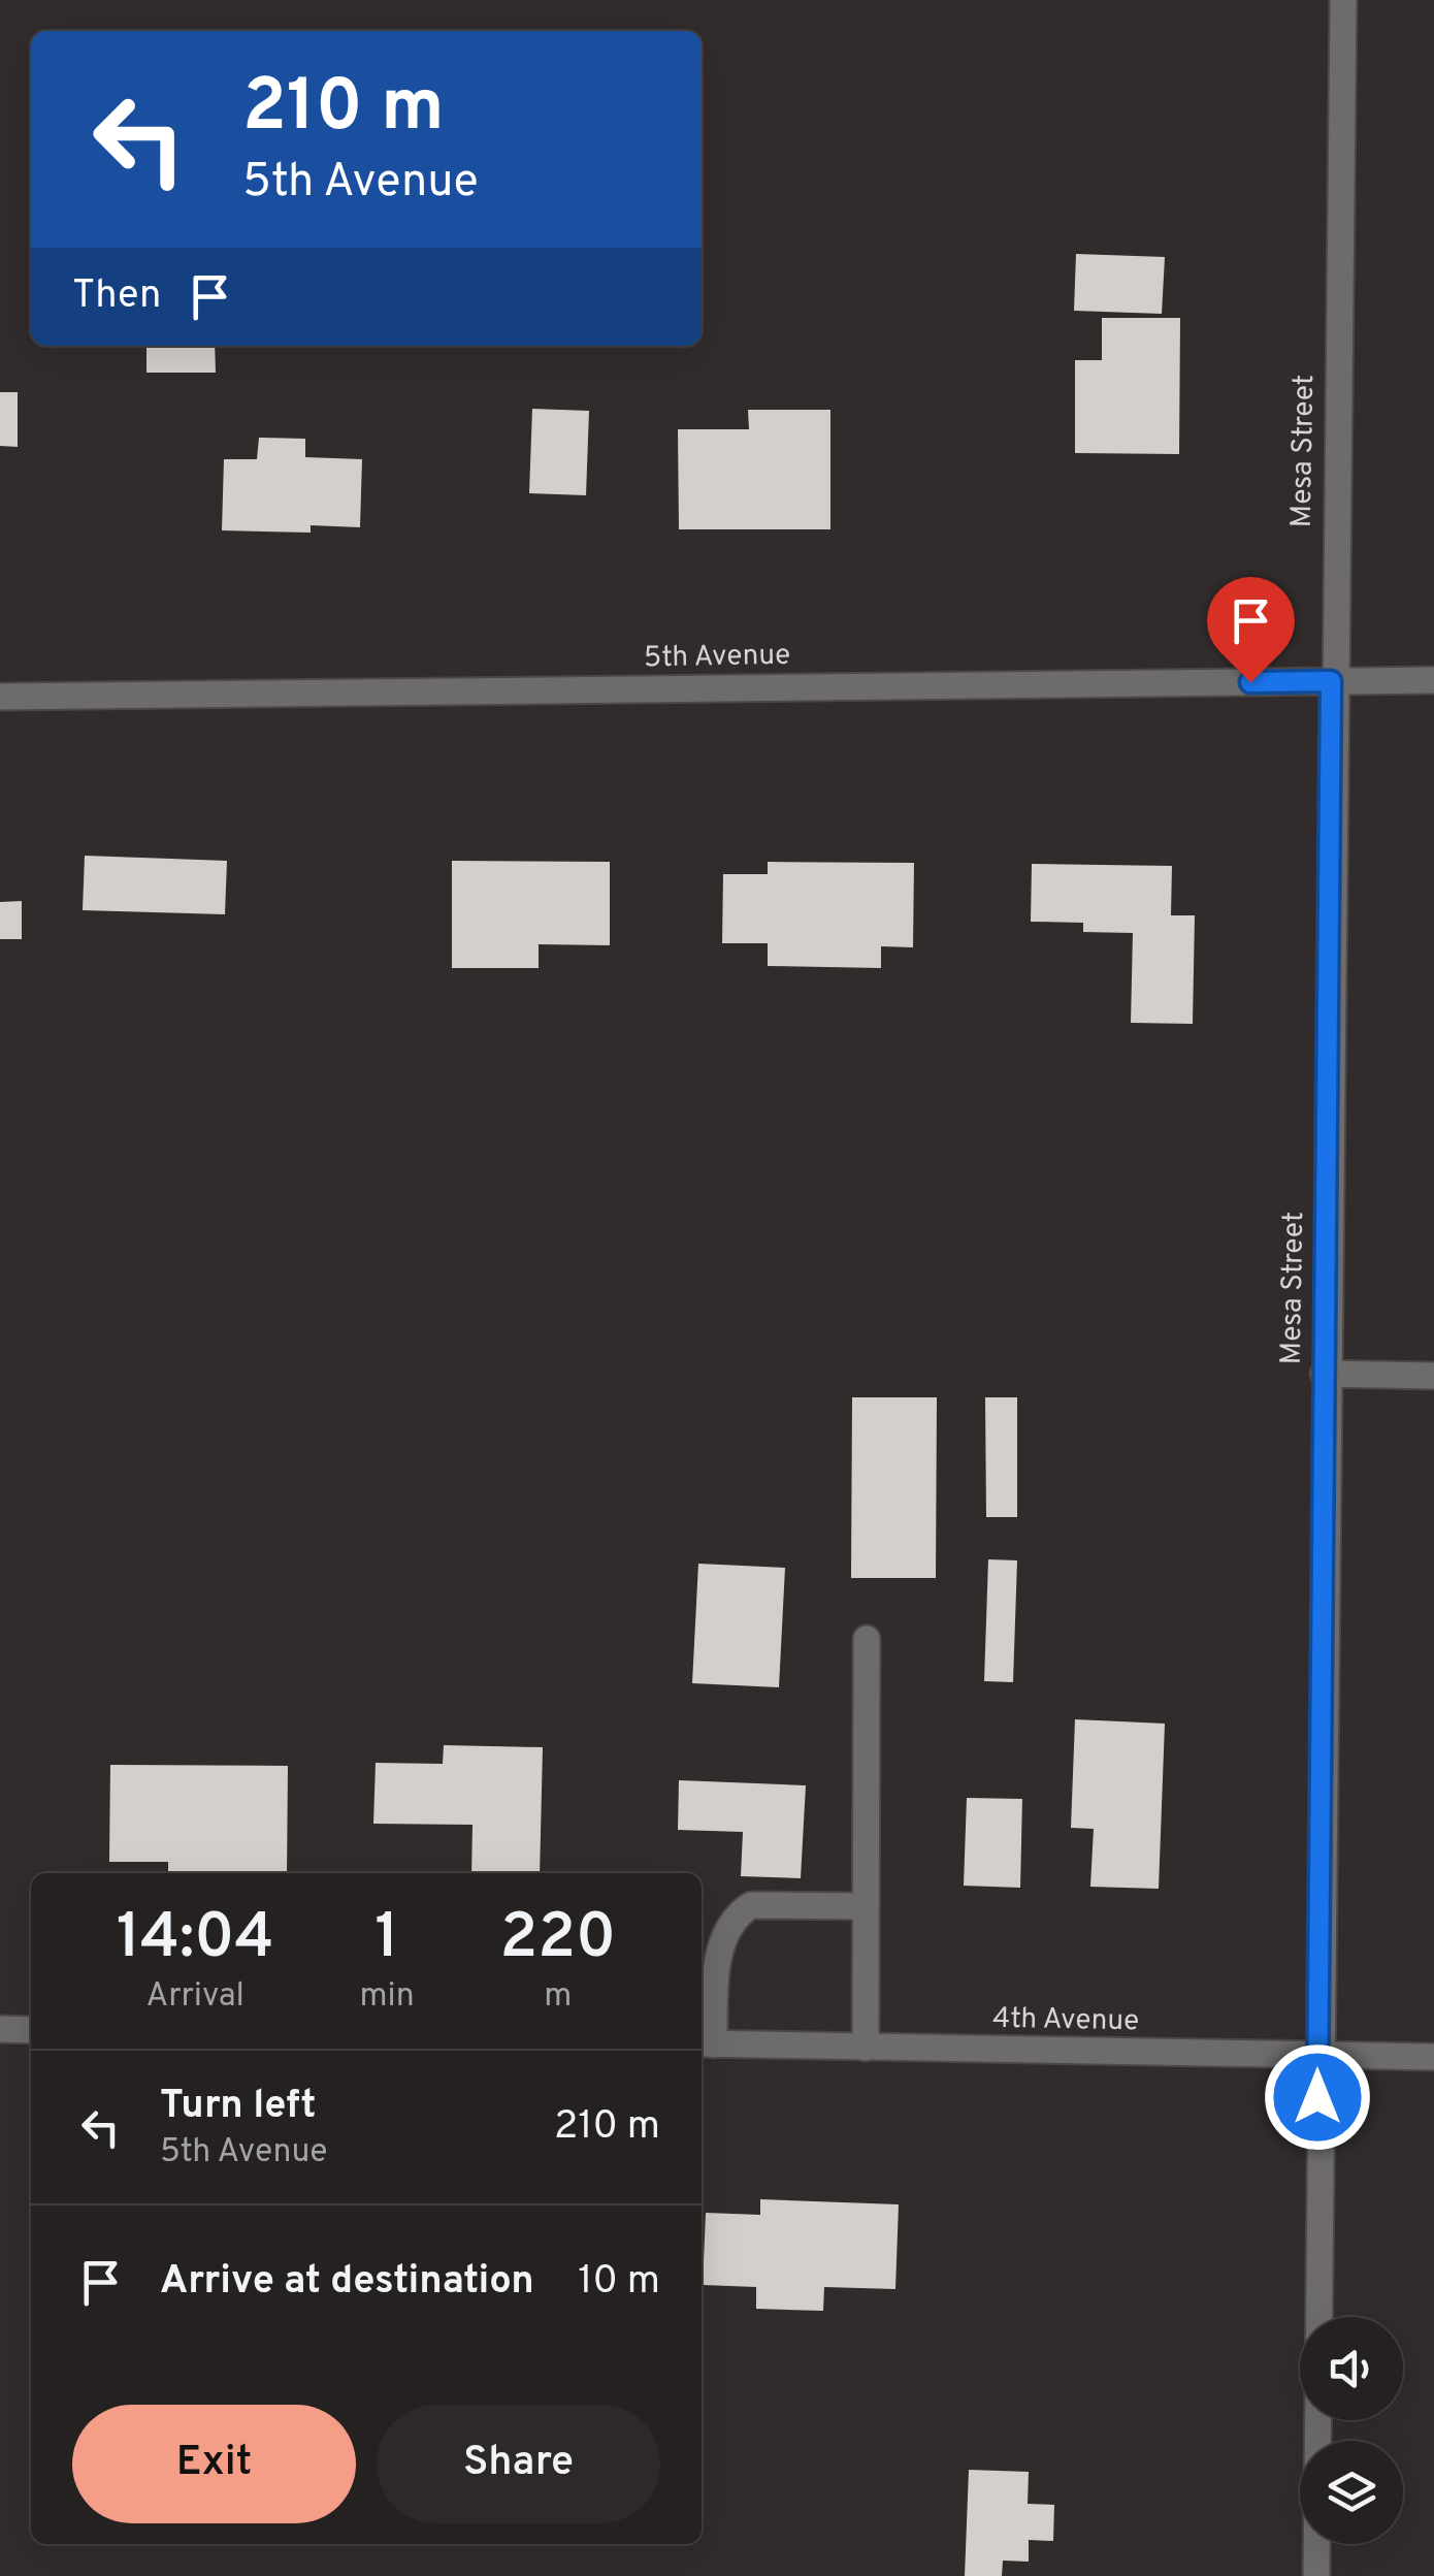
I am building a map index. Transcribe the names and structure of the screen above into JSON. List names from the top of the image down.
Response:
{
  "streets": {
    "street": ["Mesa Street", "5th Avenue", "4th Avenue"]
  },
  "crossings": [
    ["Mesa Street", "5th Avenue"],
    ["Mesa Street", "4th Avenue"]
  ],
  "page": {
    "turn": ["210 m", "5th Avenue"],
    "then": "Then",
    "eta": [
      "14:04",
      "Arrival",
      "1",
      "min",
      "220",
      "m"
    ],
    "list": [
      {
        "name": "Turn left",
        "note": "5th Avenue",
        "value": "210 m"
      },
      {
        "name": "Arrive at destination",
        "value": "10 m"
      }
    ],
    "buttons": ["Exit", "Share"]
  }
}
